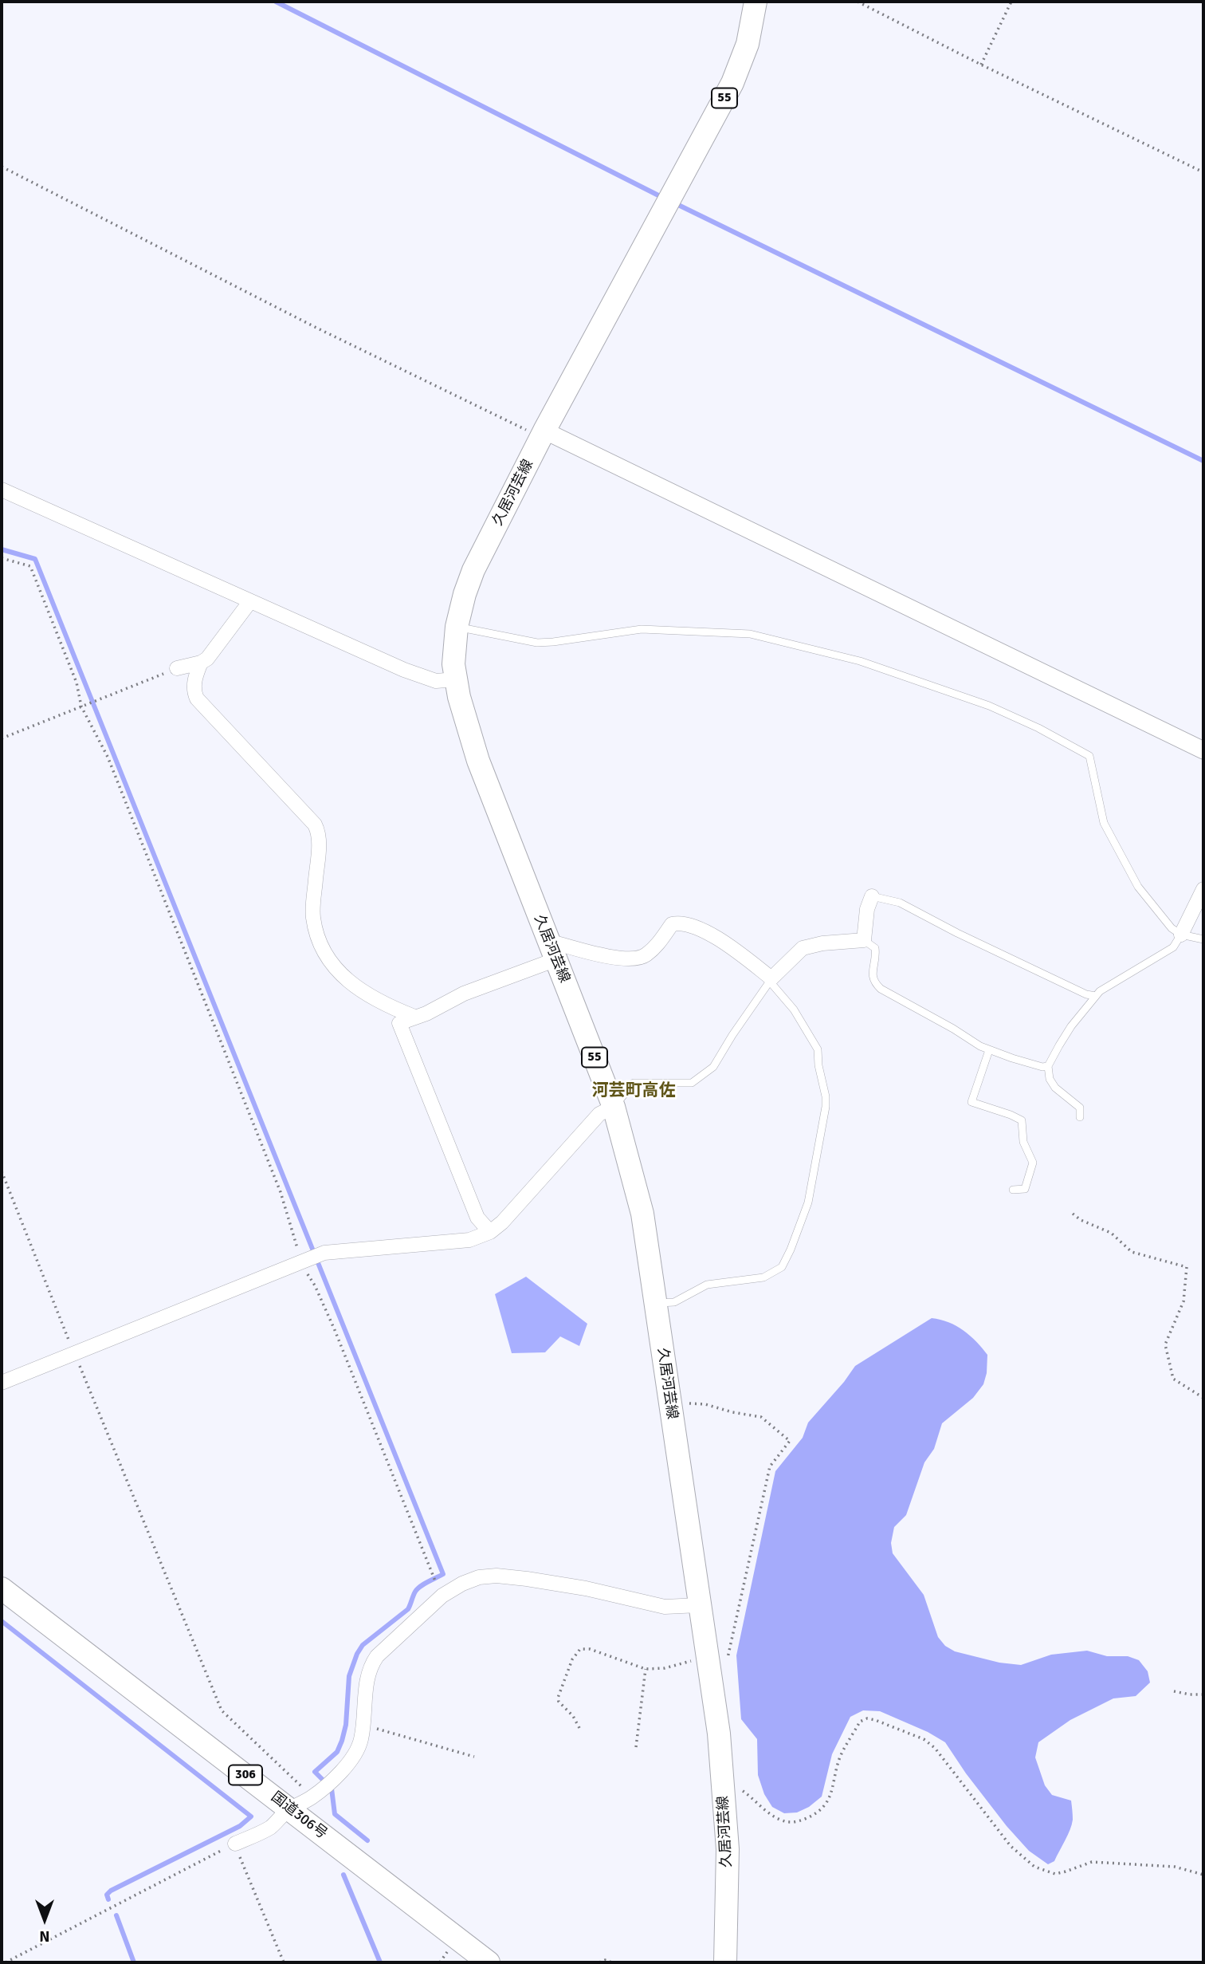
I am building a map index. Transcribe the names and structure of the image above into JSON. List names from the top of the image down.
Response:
{
  "streets": {
    "main road": [
      "55",
      "久居河芸線",
      "306",
      "国道306号"
    ]
  },
  "districts": ["河芸町高佐"],
  "north": "bottom"
}
